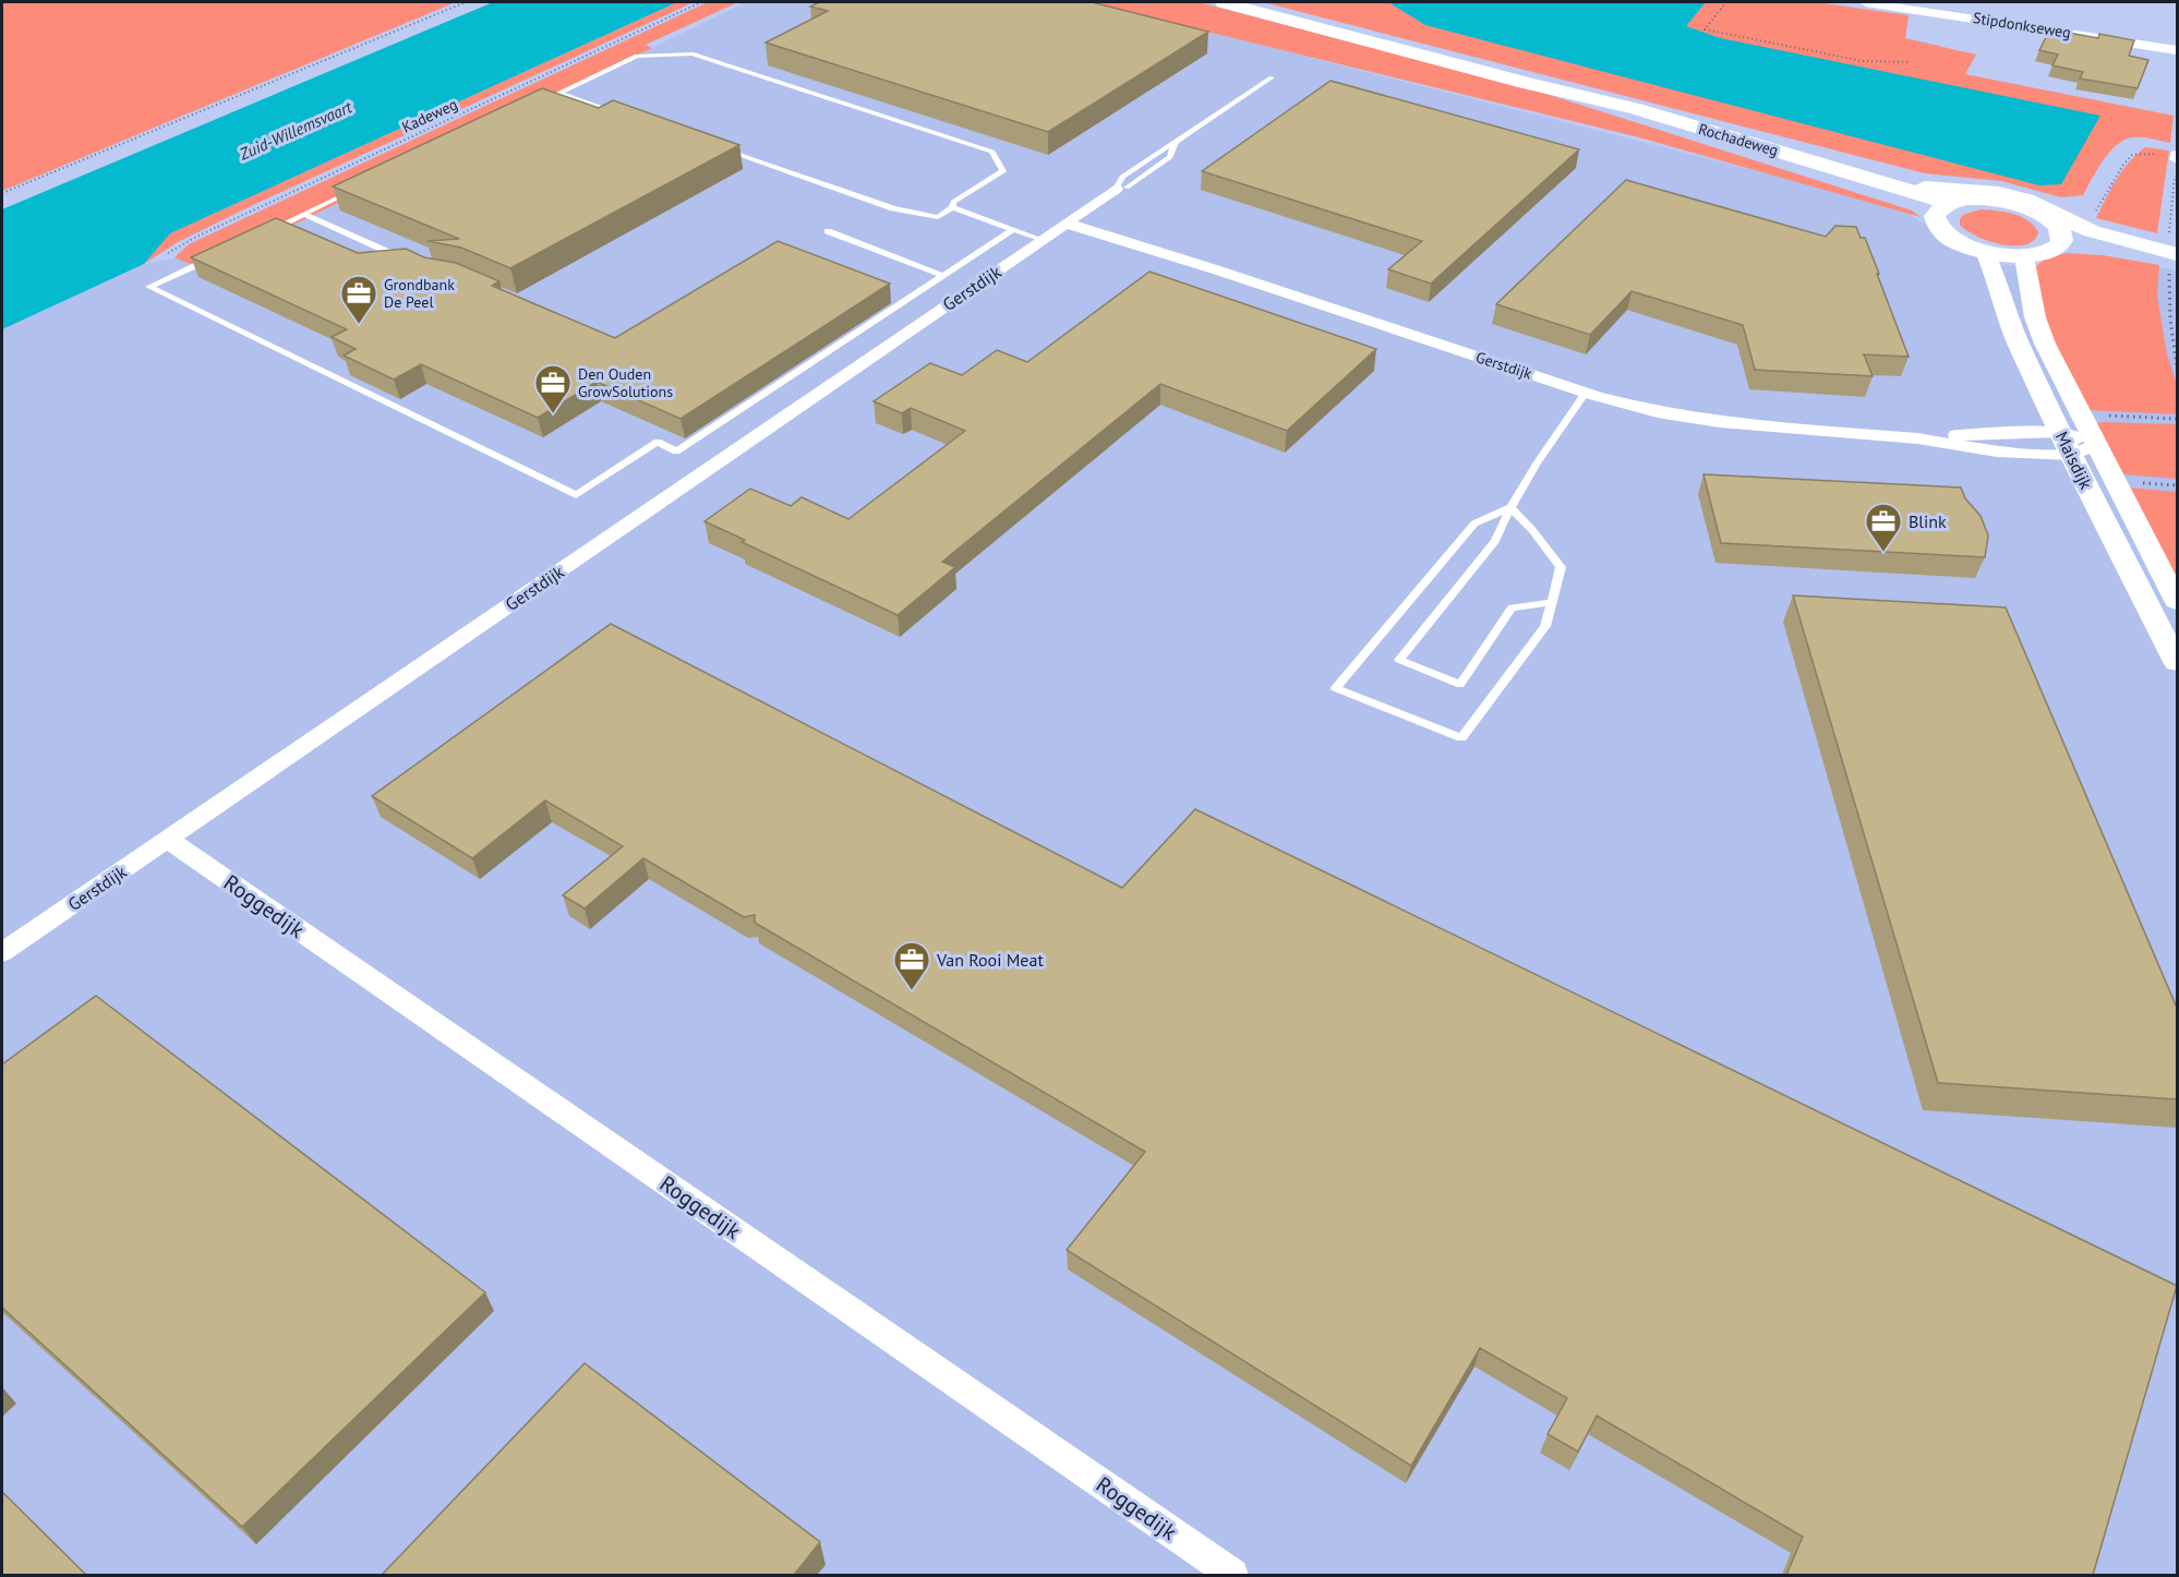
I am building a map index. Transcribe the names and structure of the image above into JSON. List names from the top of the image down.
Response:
{
  "streets": {
    "main road": ["Rochadeweg"],
    "street": [
      "Stipdonkseweg",
      "Gerstdijk",
      "Maisdijk",
      "Roggedijk"
    ],
    "path": ["Kadeweg"]
  },
  "crossings": [
    ["Gerstdijk", "Maisdijk"],
    ["Gerstdijk", "Roggedijk"]
  ],
  "water": ["Zuid-Willemsvaart"],
  "places": {
    "office": [
      "Grondbank De Peel",
      "Den Ouden GrowSolutions",
      "Blink",
      "Van Rooi Meat"
    ]
  }
}
